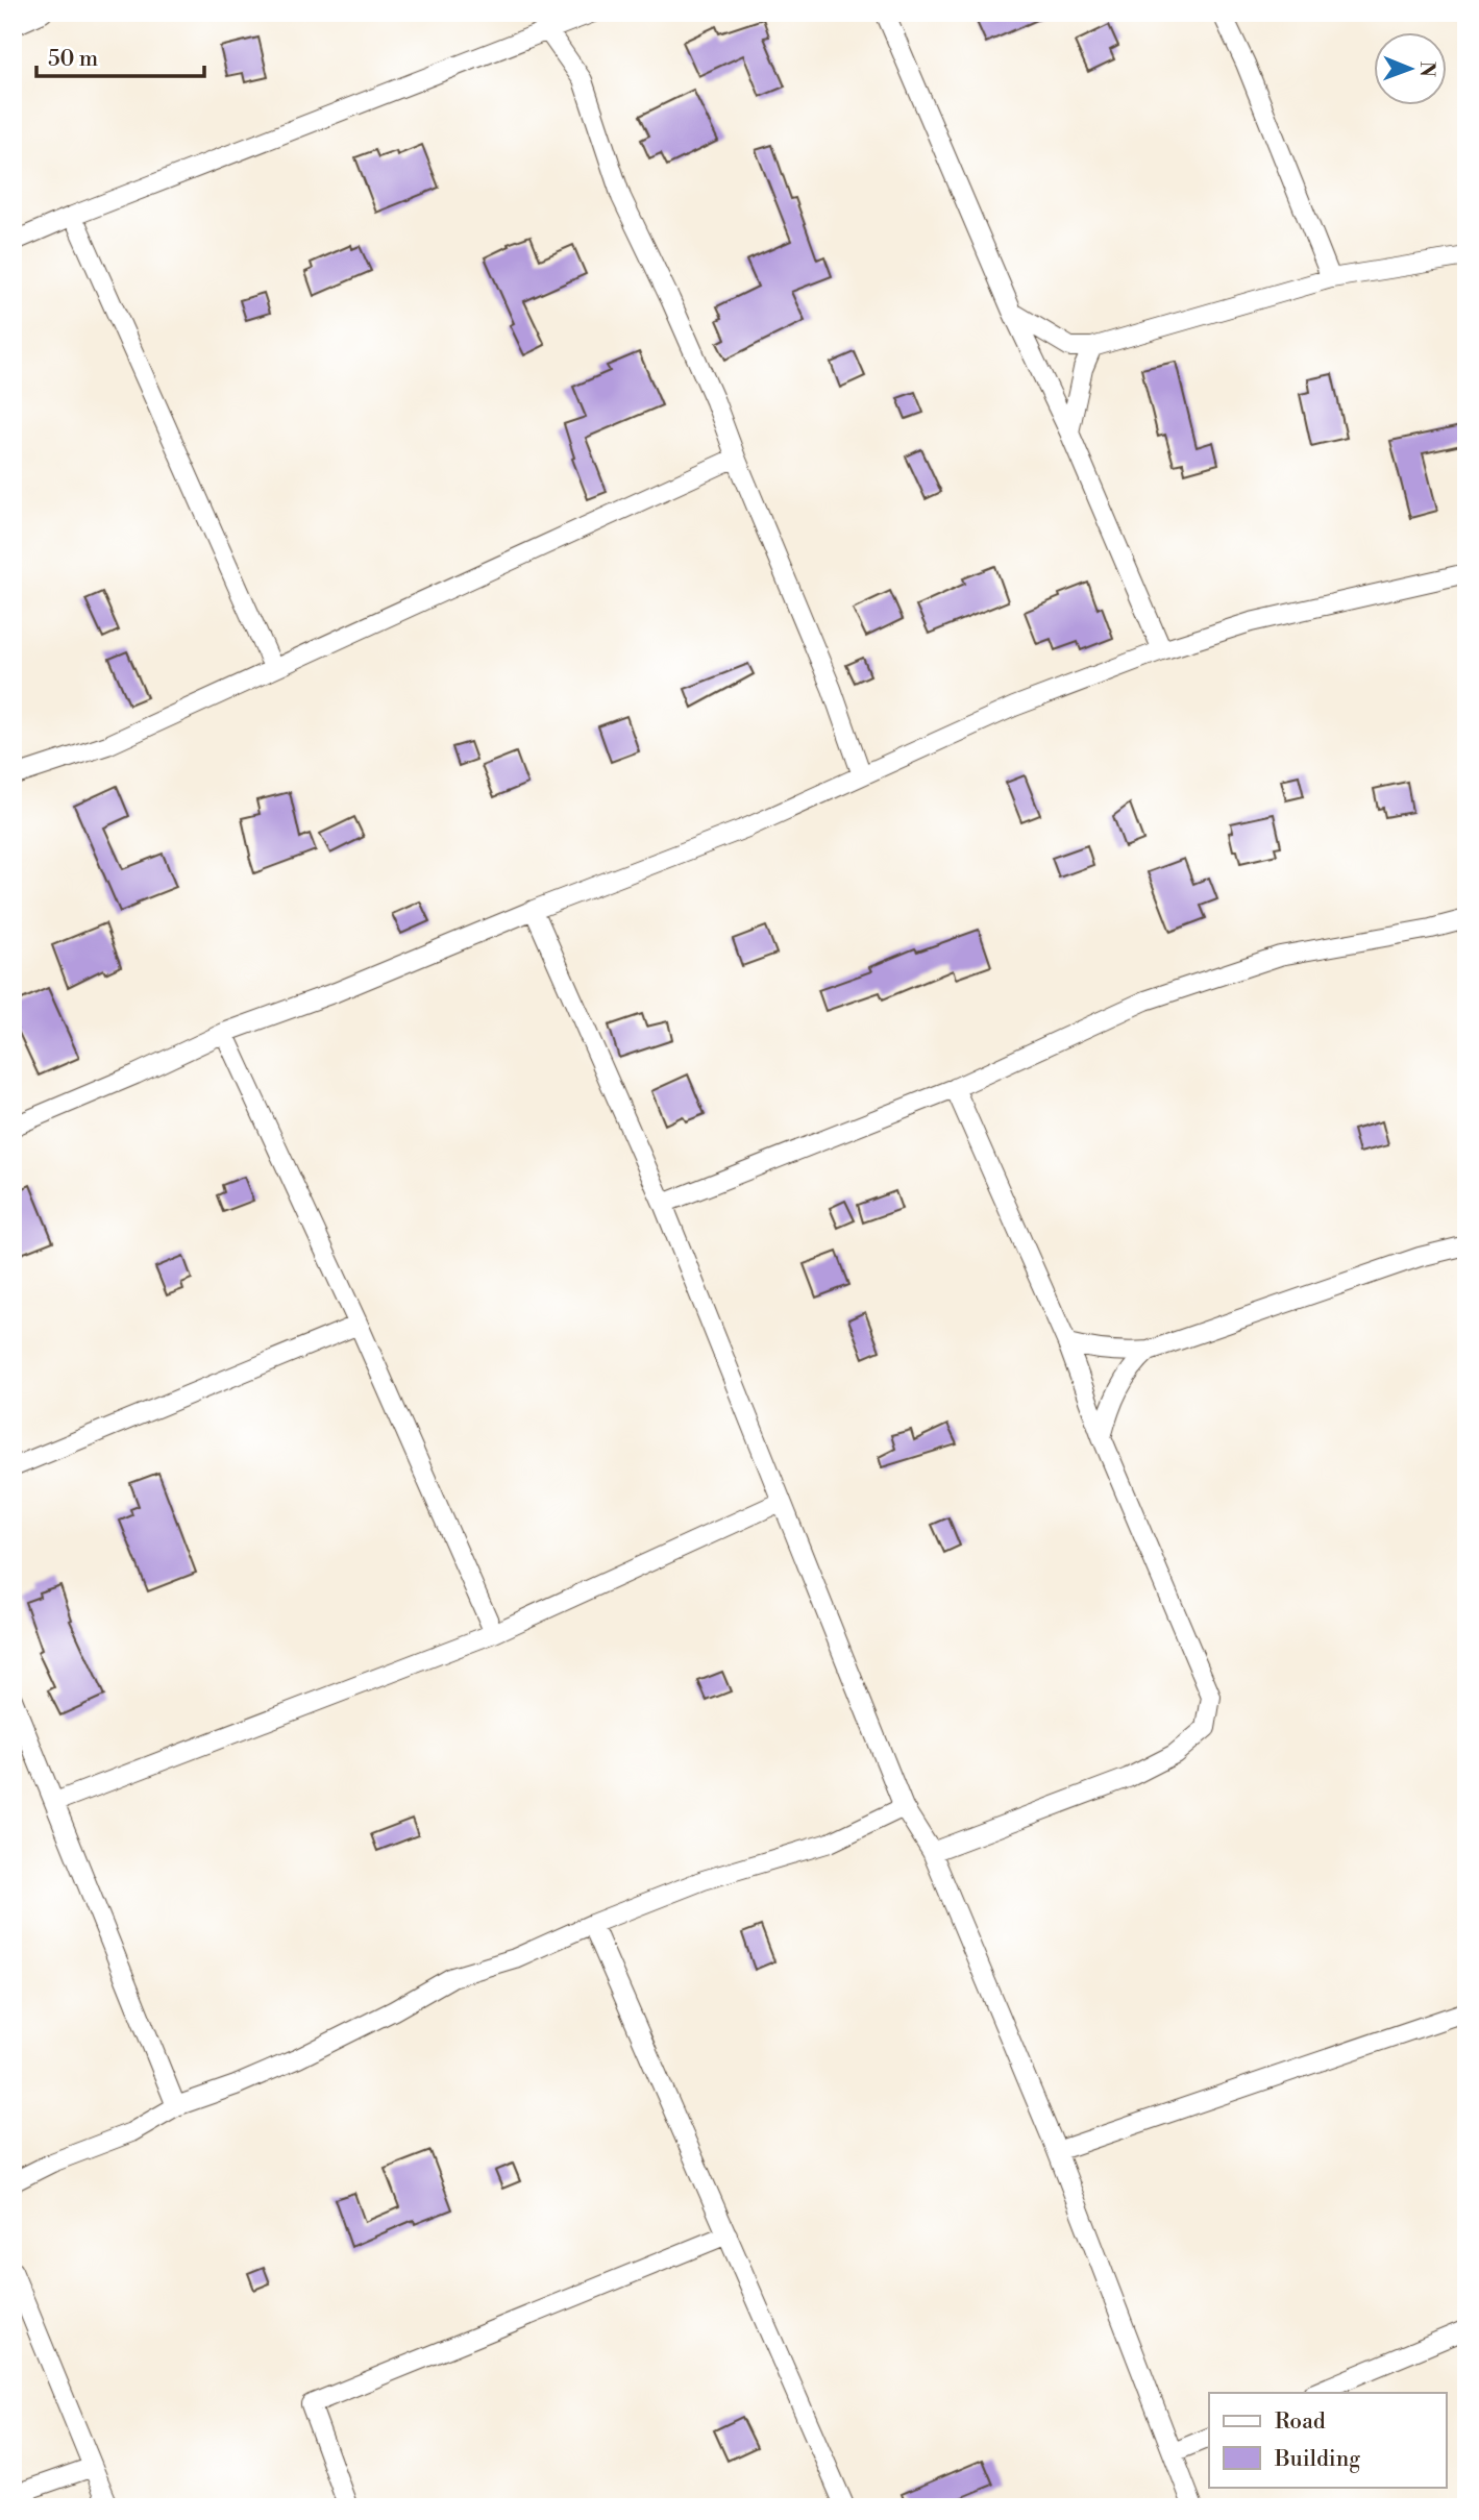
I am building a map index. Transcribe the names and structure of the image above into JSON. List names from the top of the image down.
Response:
{
  "legend": ["Road", "Building"],
  "scale_bar": "50 m",
  "north": "right"
}
